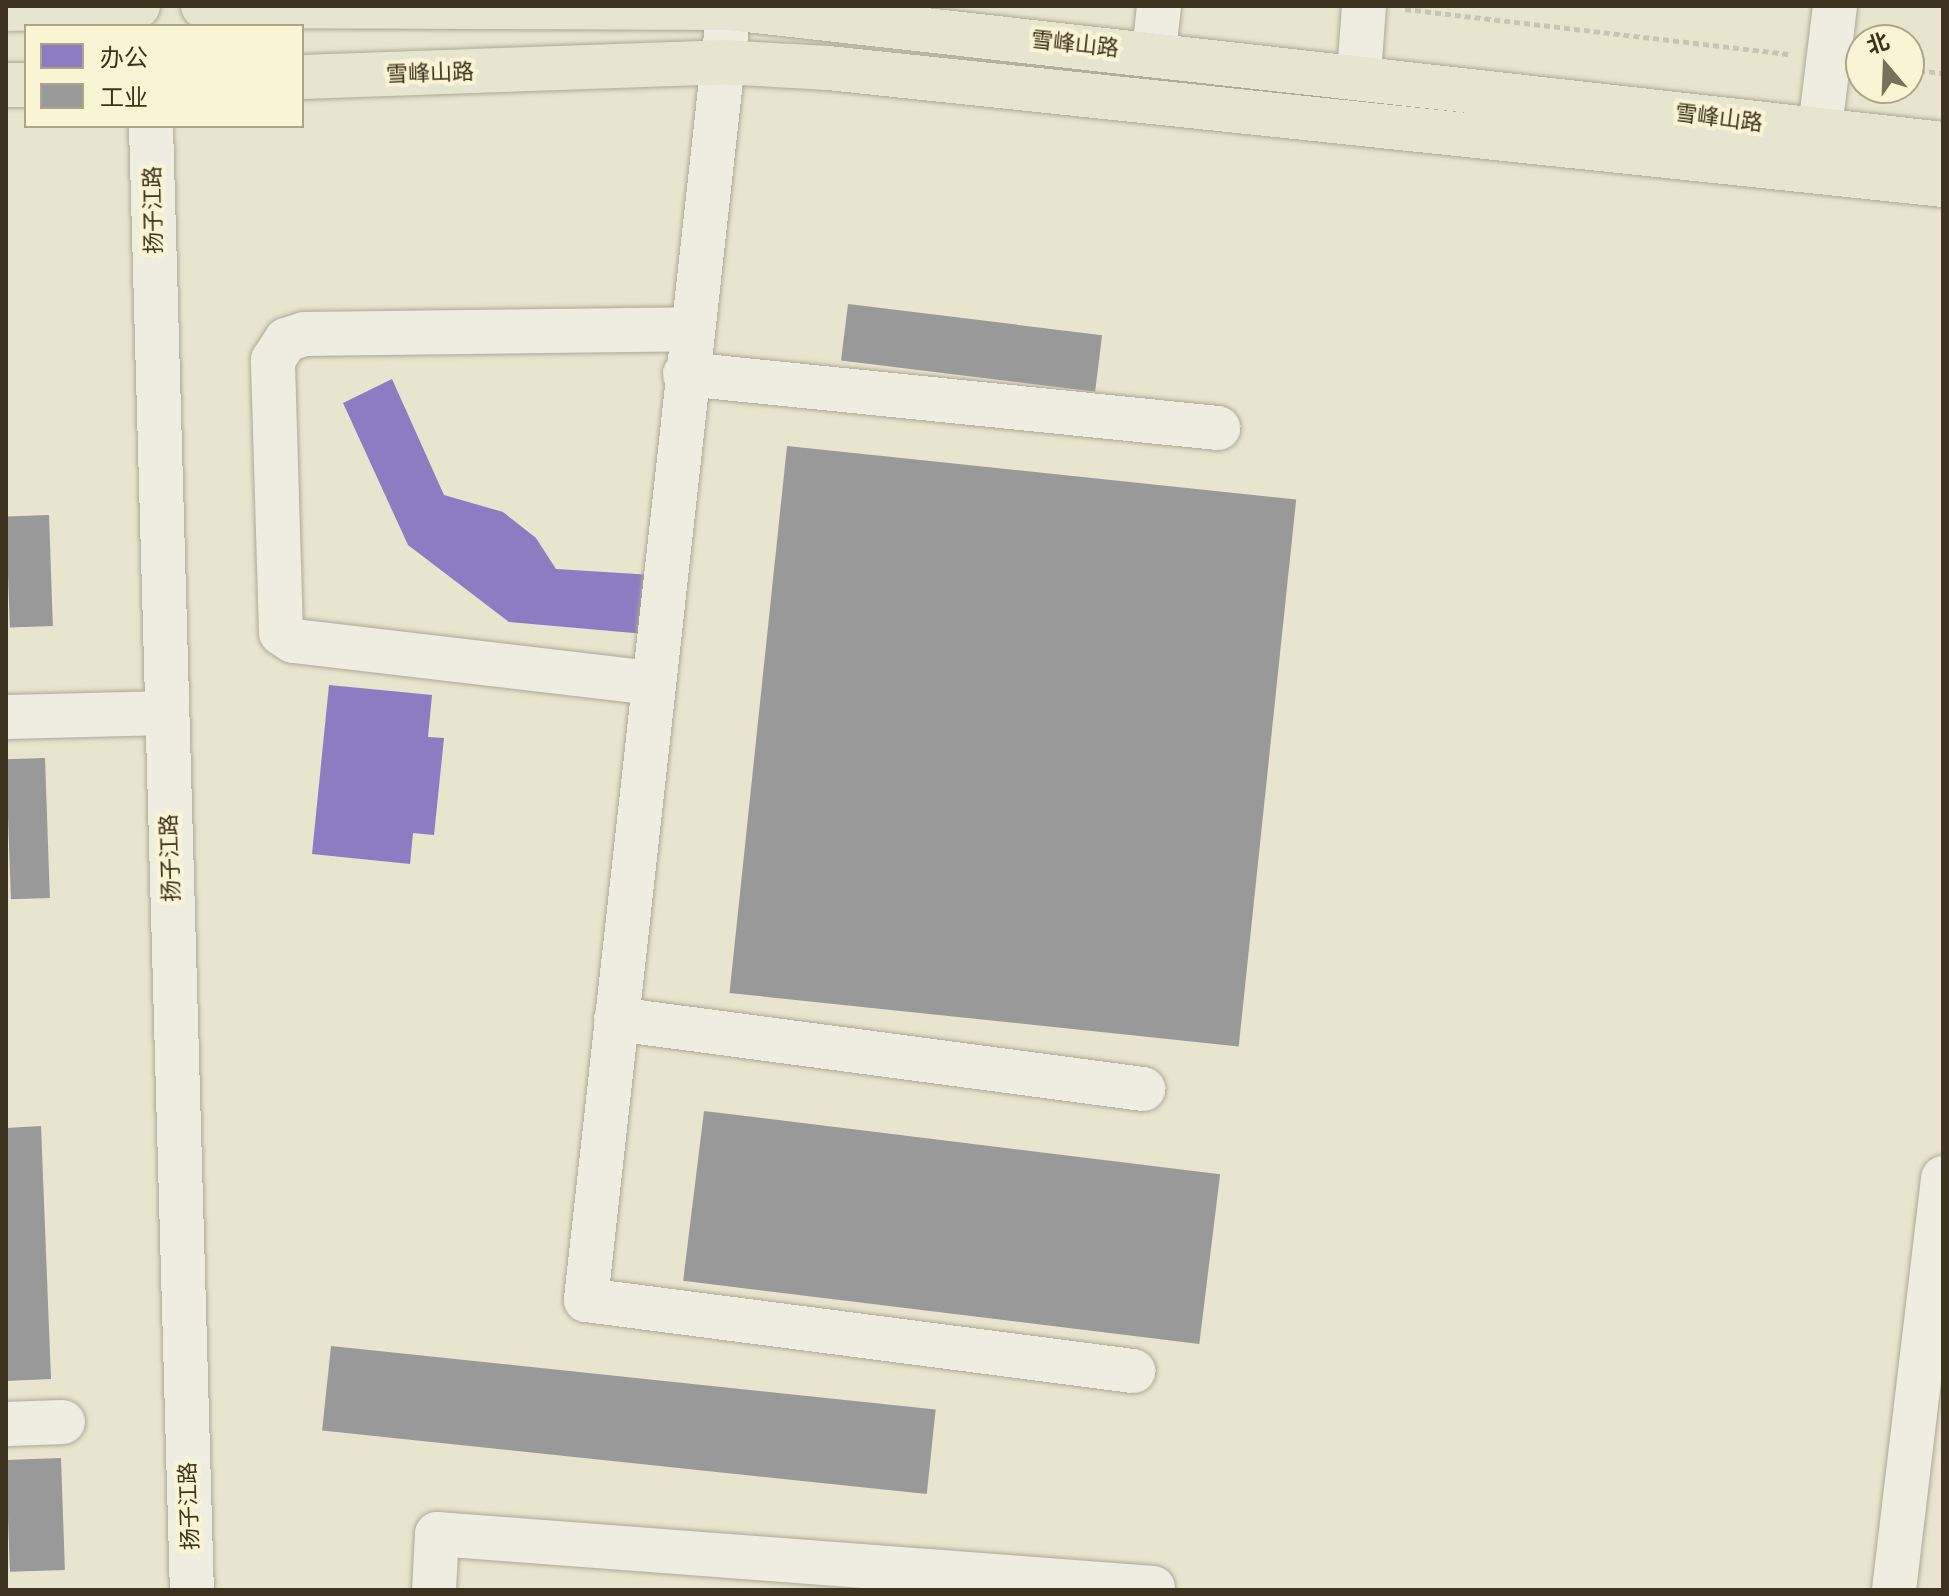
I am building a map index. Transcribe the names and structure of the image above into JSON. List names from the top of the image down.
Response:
{
  "streets": {
    "main road": ["雪峰山路"],
    "street": ["扬子江路"]
  },
  "legend": ["办公", "工业"],
  "north": "top"
}
